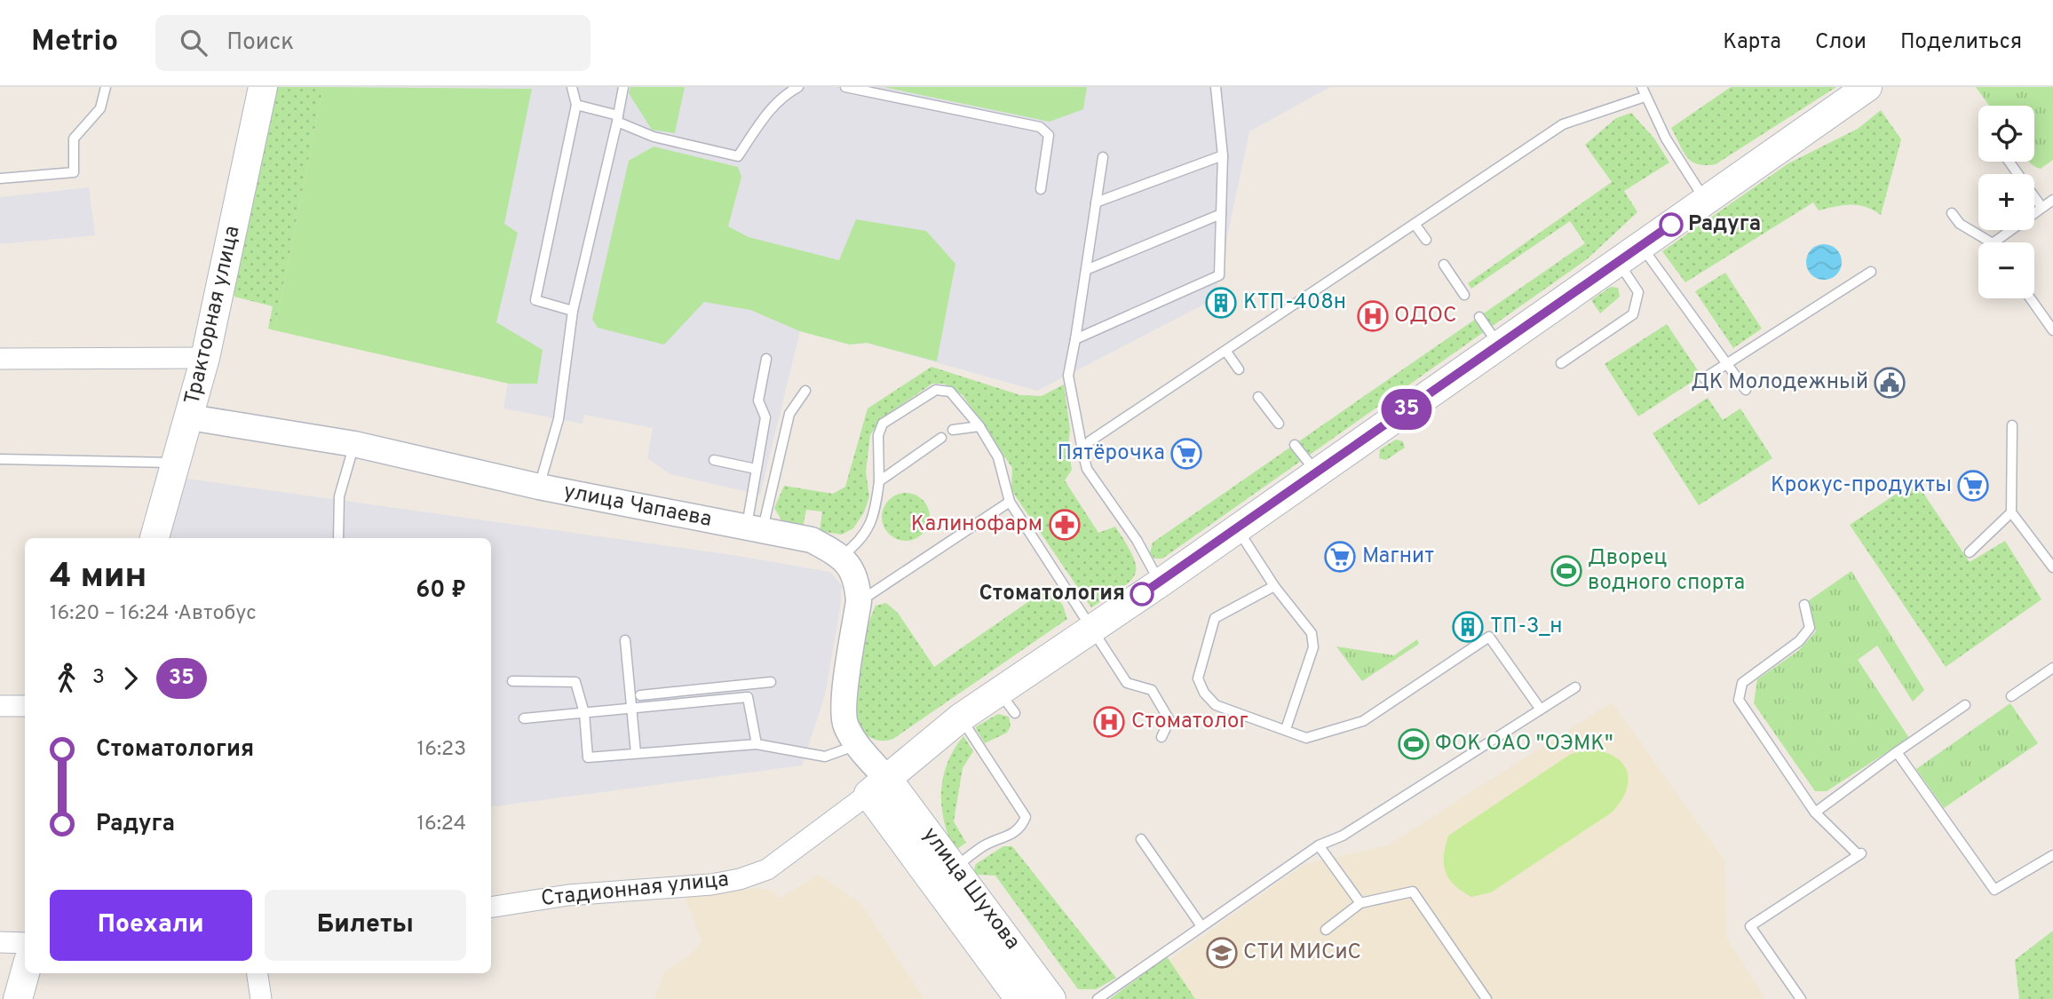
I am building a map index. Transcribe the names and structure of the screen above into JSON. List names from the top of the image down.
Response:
{
  "streets": {
    "main road": ["Тракторная улица", "улица Шухова"],
    "street": ["улица Чапаева", "Стадионная улица"]
  },
  "crossings": [
    ["Тракторная улица", "улица Чапаева"],
    ["улица Шухова", "Стадионная улица"]
  ],
  "places": {
    "other": ["Радуга", "Стоматология"],
    "building": ["КТП-408н", "ТП-3_н"],
    "hospital": ["ОДОС", "Стоматолог"],
    "public building": ["ДК Молодежный"],
    "supermarket": ["Пятёрочка", "Крокус-продукты", "Магнит"],
    "pharmacy": ["Калинофарм"],
    "sports": ["Дворец водного спорта", "ФОК ОАО \"ОЭМК\""],
    "school or university": ["СТИ МИСиС"]
  },
  "lines": ["bus line 35"],
  "page": {
    "header": "Metrio",
    "search": "Поиск",
    "nav": ["Карта", "Слои", "Поделиться"],
    "on_map": "35",
    "map_buttons": ["+", "−"],
    "heading": ["4 мин", "16:20 – 16:24 · Автобус", "60 ₽"],
    "legs": ["3", "35"],
    "list": [
      {
        "name": "Стоматология",
        "value": "16:23"
      },
      {
        "name": "Радуга",
        "value": "16:24"
      }
    ],
    "buttons": ["Поехали", "Билеты"]
  }
}
